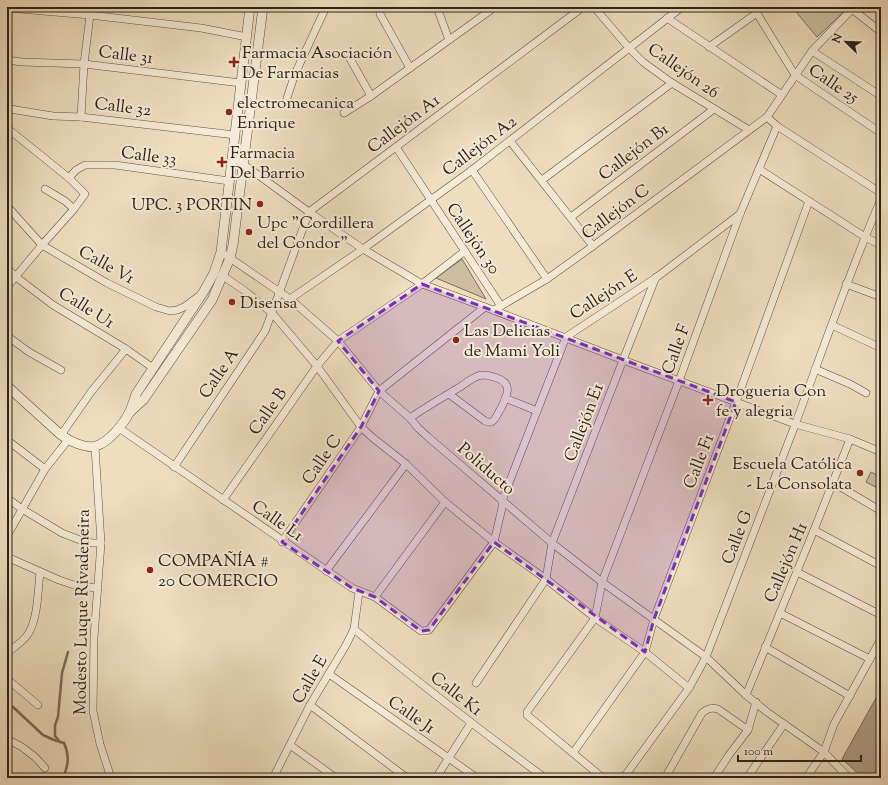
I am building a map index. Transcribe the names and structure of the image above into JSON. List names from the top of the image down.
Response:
{
  "streets": {
    "street": [
      "Calle 31",
      "Callejón 26",
      "Calle 25",
      "Calle 32",
      "Callejón A1",
      "Callejón A2",
      "Callejón B1",
      "Calle 33",
      "Callejón C",
      "Callejón 30",
      "Calle V1",
      "Callejón E",
      "Calle U1",
      "Calle F",
      "Calle A",
      "Calle B",
      "Callejón E1",
      "Calle C",
      "Calle F1",
      "Poliducto",
      "Calle L1",
      "Calle G",
      "Callejón H1",
      "Modesto Luque Rivadeneira",
      "Calle E",
      "Calle K1",
      "Calle J1"
    ]
  },
  "crossings": [
    ["Callejón 26", "Callejón A2"],
    ["Callejón 26", "Callejón B1"],
    ["Callejón 26", "Callejón C"],
    ["Callejón A1", "Callejón 30"],
    ["Callejón A2", "Callejón 30"],
    ["Callejón A2", "Poliducto"],
    ["Callejón C", "Callejón 30"],
    ["Callejón 30", "Calle B"],
    ["Callejón E", "Calle F"],
    ["Callejón E", "Callejón E1"],
    ["Callejón E", "Poliducto"],
    ["Callejón E", "Calle L1"],
    ["Calle F", "Poliducto"],
    ["Calle A", "Poliducto"],
    ["Calle A", "Calle L1"],
    ["Calle B", "Poliducto"],
    ["Calle B", "Calle L1"],
    ["Callejón E1", "Poliducto"],
    ["Calle C", "Poliducto"],
    ["Calle C", "Calle L1"],
    ["Calle F1", "Poliducto"],
    ["Poliducto", "Calle G"],
    ["Poliducto", "Callejón H1"],
    ["Calle L1", "Calle E"],
    ["Calle E", "Calle K1"],
    ["Calle E", "Calle J1"]
  ],
  "places": {
    "health": ["Farmacia Asociación De Farmacias", "Farmacia Del Barrio", "Drogueria Con fe y alegria"],
    "other": [
      "electromecanica Enrique",
      "UPC. 3 PORTIN",
      "Upc \"Cordillera del Condor\"",
      "Disensa",
      "Las Delicias de Mami Yoli",
      "Escuela Católica - La Consolata",
      "COMPAÑÍA # 20 COMERCIO"
    ]
  },
  "scale_bar": "100 m",
  "north": "top left"
}
